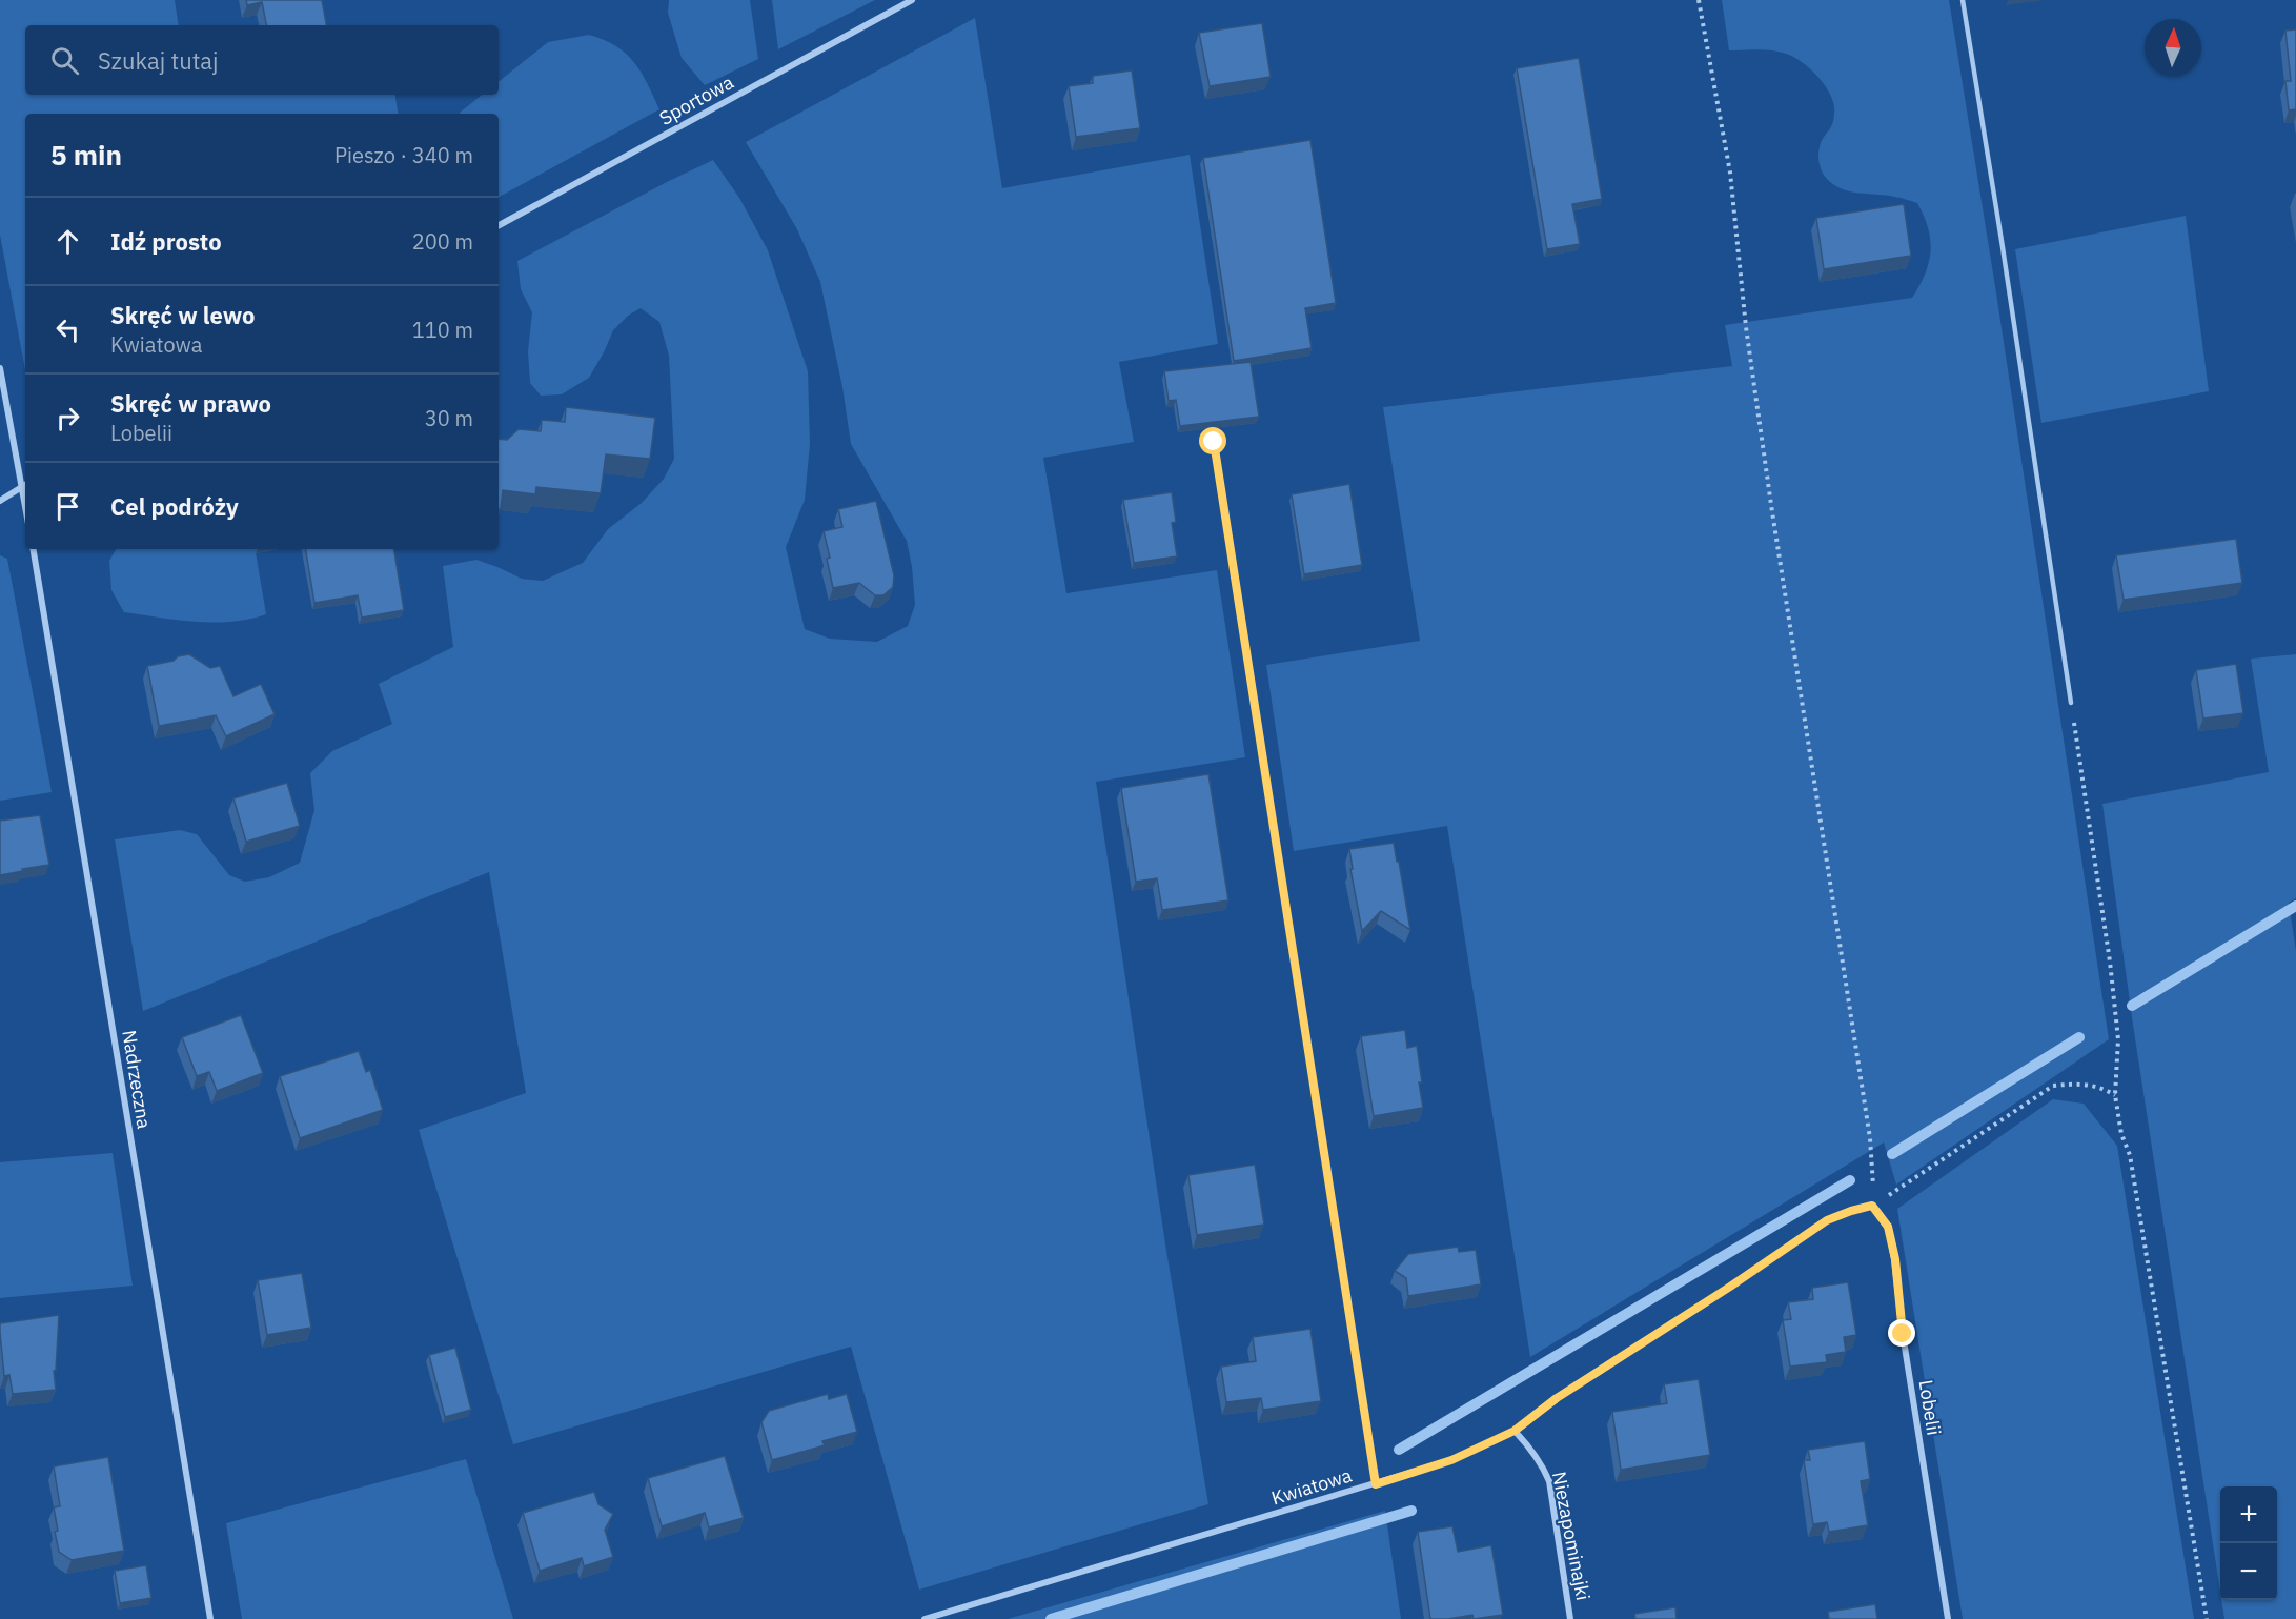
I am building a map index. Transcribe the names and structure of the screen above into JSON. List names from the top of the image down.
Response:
{
  "streets": {
    "street": [
      "Sportowa",
      "Nadrzeczna",
      "Lobelii",
      "Kwiatowa",
      "Niezapominajki"
    ]
  },
  "crossings": [
    ["Lobelii", "Kwiatowa"],
    ["Kwiatowa", "Niezapominajki"]
  ],
  "north": "top",
  "page": {
    "search": "Szukaj tutaj",
    "heading": ["5 min", "Pieszo · 340 m"],
    "list": [
      ["Idź prosto", "200 m"],
      ["Skręć w lewo", "Kwiatowa", "110 m"],
      ["Skręć w prawo", "Lobelii", "30 m"],
      "Cel podróży"
    ],
    "map_buttons": ["+", "−"]
  }
}
